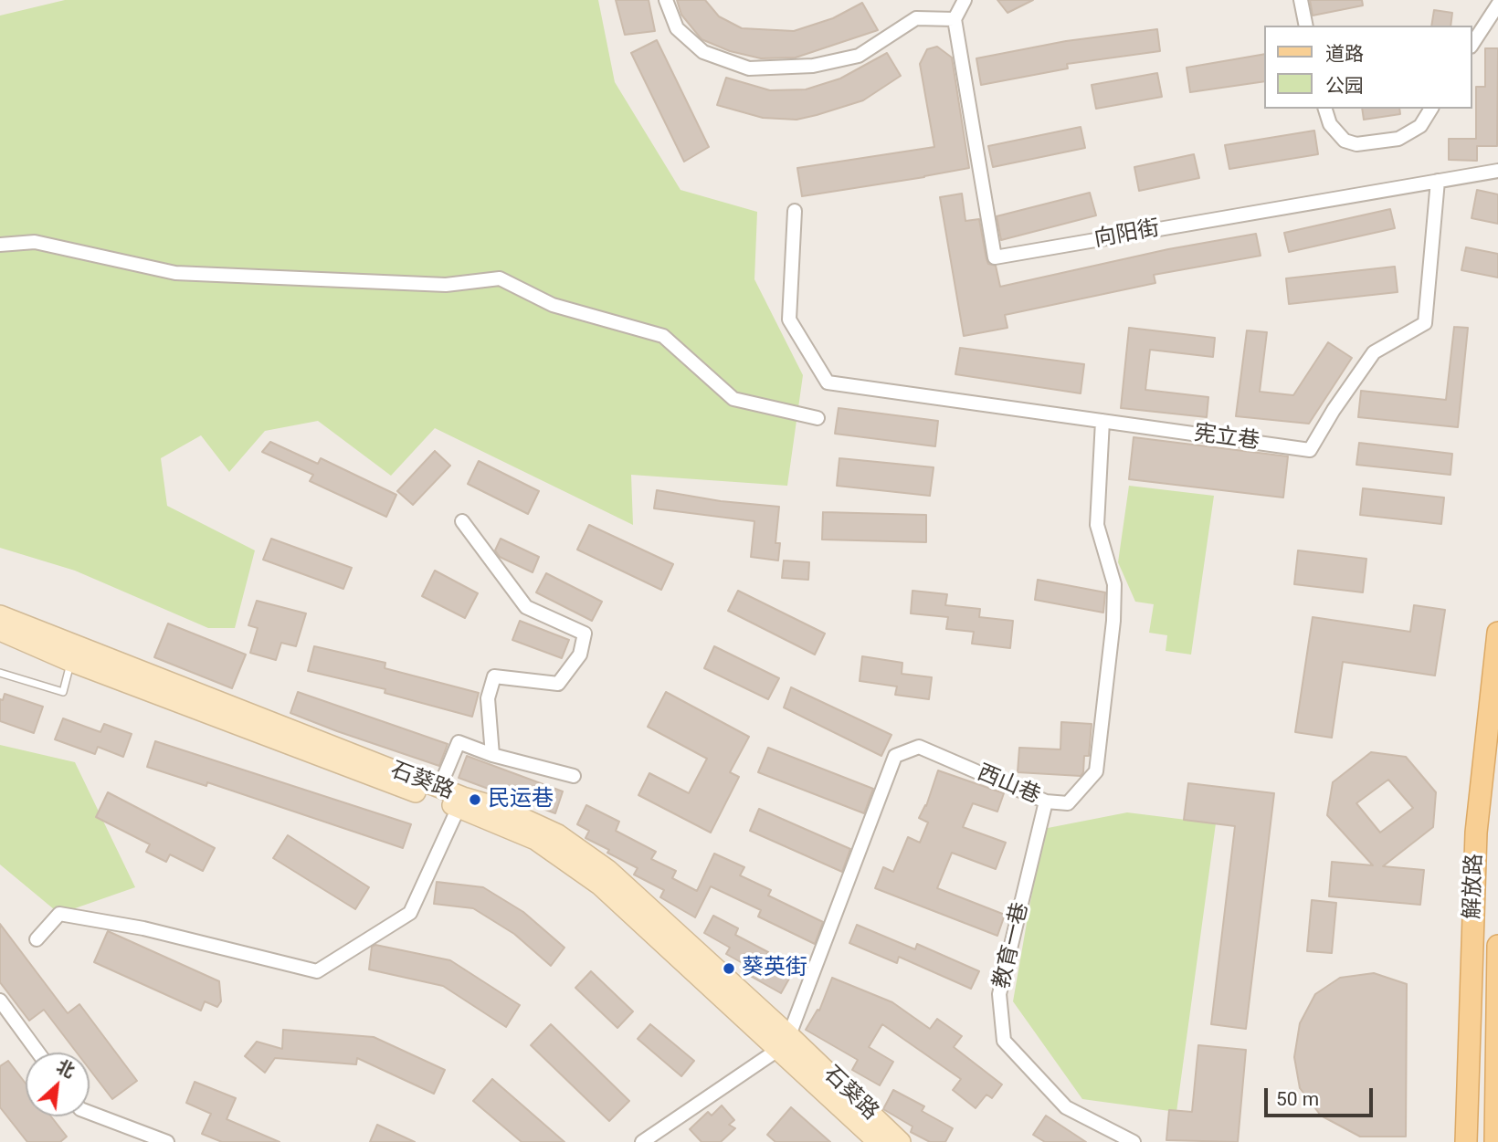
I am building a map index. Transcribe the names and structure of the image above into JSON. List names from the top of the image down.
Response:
{
  "streets": {
    "main road": ["石葵路", "解放路"],
    "street": [
      "向阳街",
      "宪立巷",
      "西山巷",
      "教育一巷"
    ]
  },
  "crossings": [
    ["向阳街", "宪立巷"],
    ["宪立巷", "西山巷"],
    ["石葵路", "西山巷"],
    ["西山巷", "教育一巷"]
  ],
  "places": ["民运巷", "葵英街"],
  "legend": ["道路", "公园"],
  "scale_bar": "50 m",
  "north": "top right"
}
